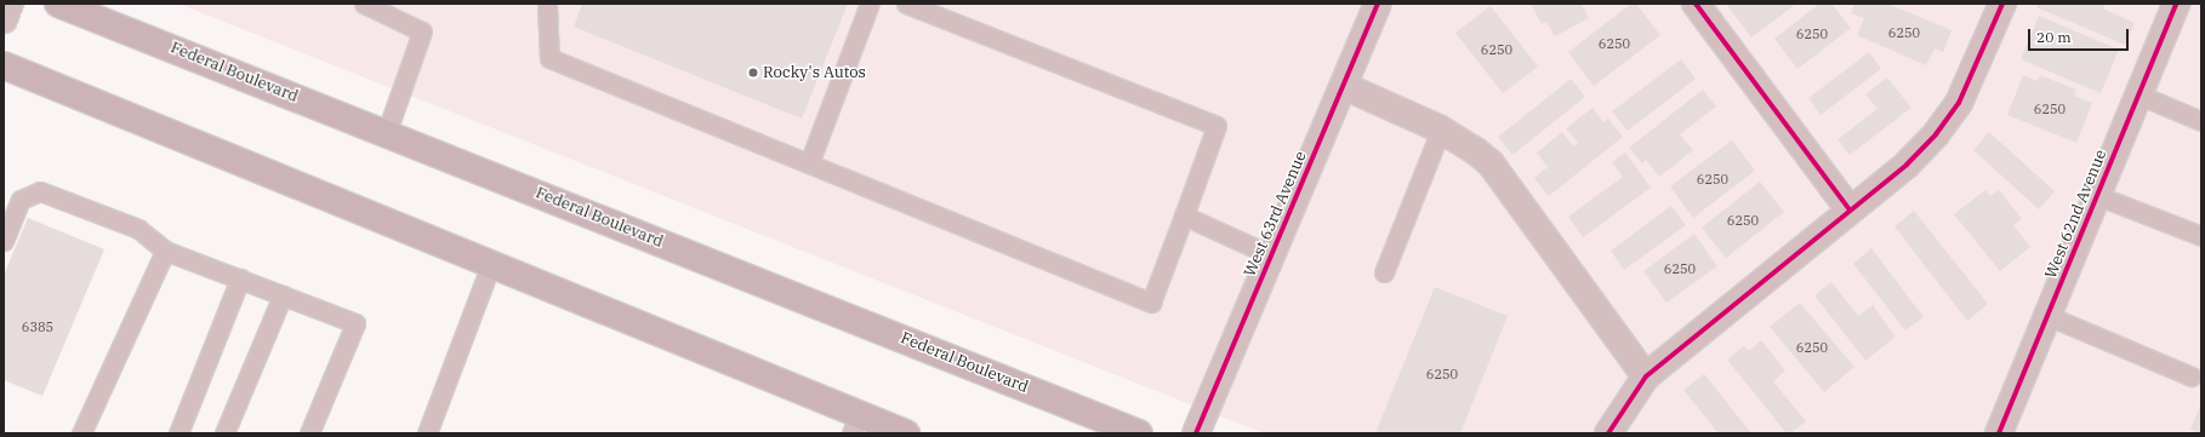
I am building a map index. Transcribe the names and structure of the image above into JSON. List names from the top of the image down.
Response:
{
  "streets": {
    "main road": ["Federal Boulevard"],
    "street": ["West 63rd Avenue", "West 62nd Avenue"]
  },
  "places": ["Rocky's Autos"],
  "house_numbers": [
    "6250",
    "6250",
    "6250",
    "6250",
    "6250",
    "6250",
    "6250",
    "6250",
    "6385",
    "6250",
    "6250"
  ],
  "scale_bar": "20 m"
}
